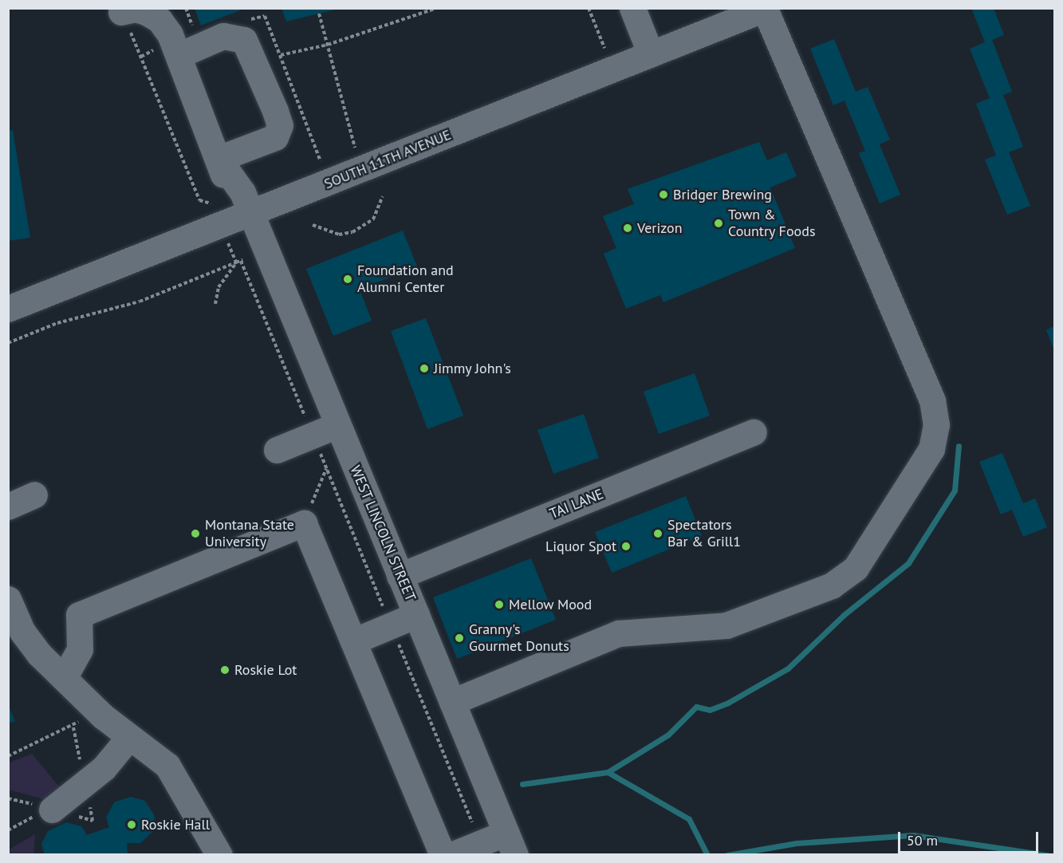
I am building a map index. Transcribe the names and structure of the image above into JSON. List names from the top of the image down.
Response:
{
  "streets": {
    "street": ["SOUTH 11TH AVENUE", "TAI LANE", "WEST LINCOLN STREET"]
  },
  "crossings": [
    ["SOUTH 11TH AVENUE", "WEST LINCOLN STREET"],
    ["TAI LANE", "WEST LINCOLN STREET"]
  ],
  "places": [
    "Bridger Brewing",
    "Town & Country Foods",
    "Verizon",
    "Foundation and Alumni Center",
    "Jimmy John's",
    "Montana State University",
    "Spectators Bar & Grill1",
    "Liquor Spot",
    "Mellow Mood",
    "Granny's Gourmet Donuts",
    "Roskie Lot",
    "Roskie Hall"
  ],
  "scale_bar": "50 m"
}
